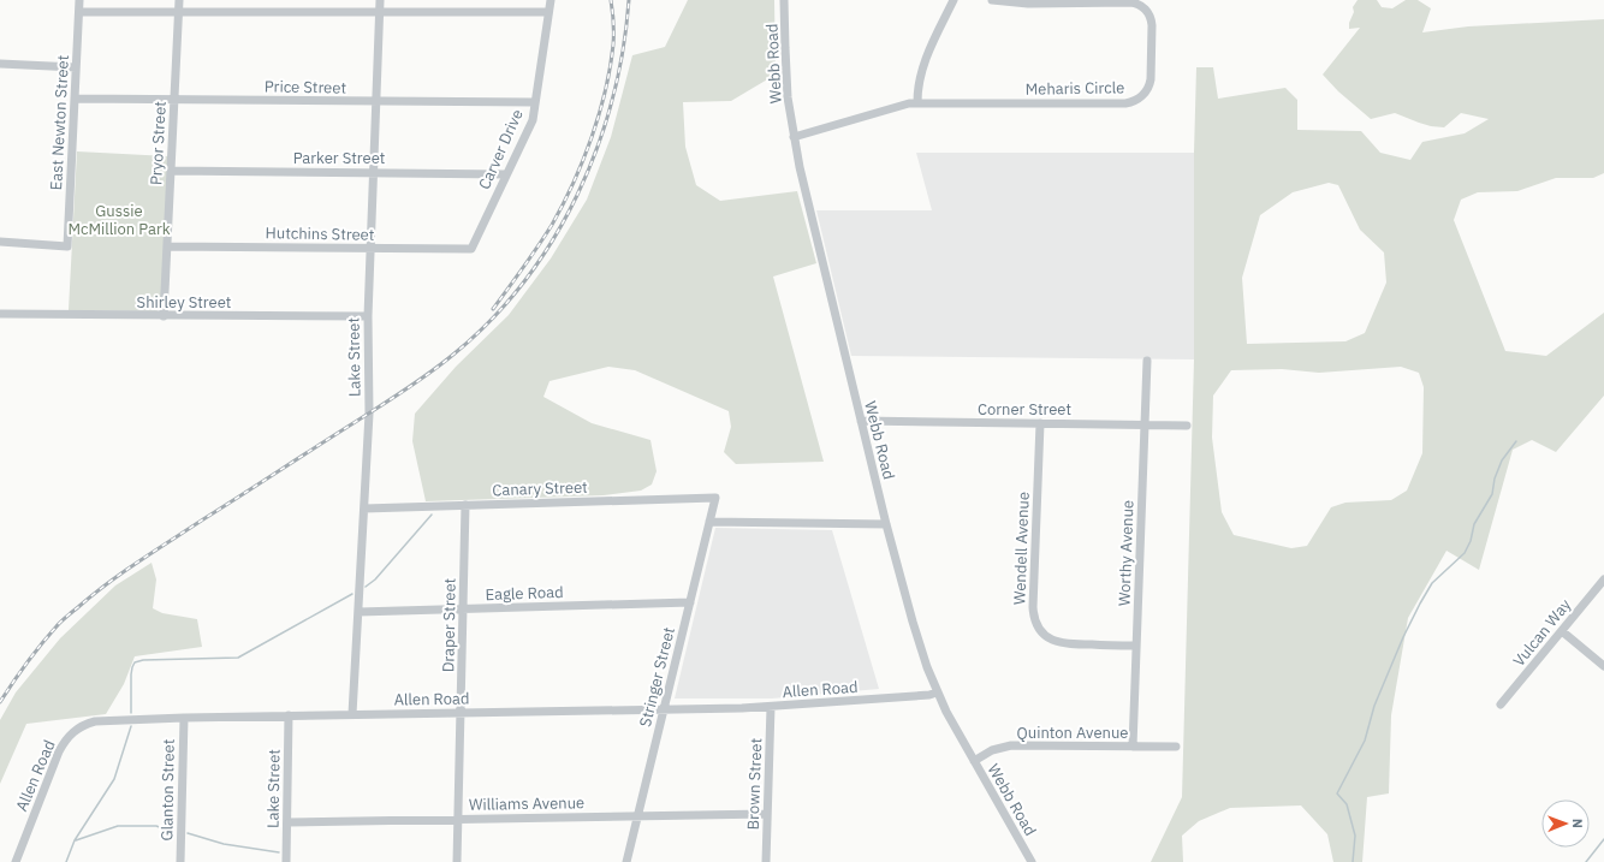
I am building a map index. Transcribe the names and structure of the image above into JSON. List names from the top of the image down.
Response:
{
  "streets": {
    "street": [
      "Webb Road",
      "Price Street",
      "Meharis Circle",
      "East Newton Street",
      "Pryor Street",
      "Carver Drive",
      "Parker Street",
      "Hutchins Street",
      "Shirley Street",
      "Lake Street",
      "Corner Street",
      "Canary Street",
      "Wendell Avenue",
      "Worthy Avenue",
      "Eagle Road",
      "Draper Street",
      "Vulcan Way",
      "Stringer Street",
      "Allen Road",
      "Quinton Avenue",
      "Brown Street",
      "Glanton Street",
      "Williams Avenue"
    ]
  },
  "crossings": [
    ["Webb Road", "Meharis Circle"],
    ["Webb Road", "Corner Street"],
    ["Webb Road", "Allen Road"],
    ["Webb Road", "Quinton Avenue"],
    ["Price Street", "East Newton Street"],
    ["Price Street", "Pryor Street"],
    ["Price Street", "Carver Drive"],
    ["Price Street", "Lake Street"],
    ["Pryor Street", "Parker Street"],
    ["Pryor Street", "Hutchins Street"],
    ["Pryor Street", "Shirley Street"],
    ["Carver Drive", "Parker Street"],
    ["Carver Drive", "Hutchins Street"],
    ["Parker Street", "Lake Street"],
    ["Hutchins Street", "Lake Street"],
    ["Shirley Street", "Lake Street"],
    ["Lake Street", "Canary Street"],
    ["Lake Street", "Eagle Road"],
    ["Lake Street", "Allen Road"],
    ["Lake Street", "Williams Avenue"],
    ["Corner Street", "Wendell Avenue"],
    ["Corner Street", "Worthy Avenue"],
    ["Canary Street", "Draper Street"],
    ["Canary Street", "Stringer Street"],
    ["Wendell Avenue", "Worthy Avenue"],
    ["Worthy Avenue", "Quinton Avenue"],
    ["Eagle Road", "Draper Street"],
    ["Eagle Road", "Stringer Street"],
    ["Draper Street", "Allen Road"],
    ["Draper Street", "Williams Avenue"],
    ["Stringer Street", "Allen Road"],
    ["Stringer Street", "Williams Avenue"],
    ["Allen Road", "Brown Street"],
    ["Allen Road", "Glanton Street"],
    ["Brown Street", "Williams Avenue"]
  ],
  "parks": ["Gussie McMillion Park"],
  "north": "right"
}
